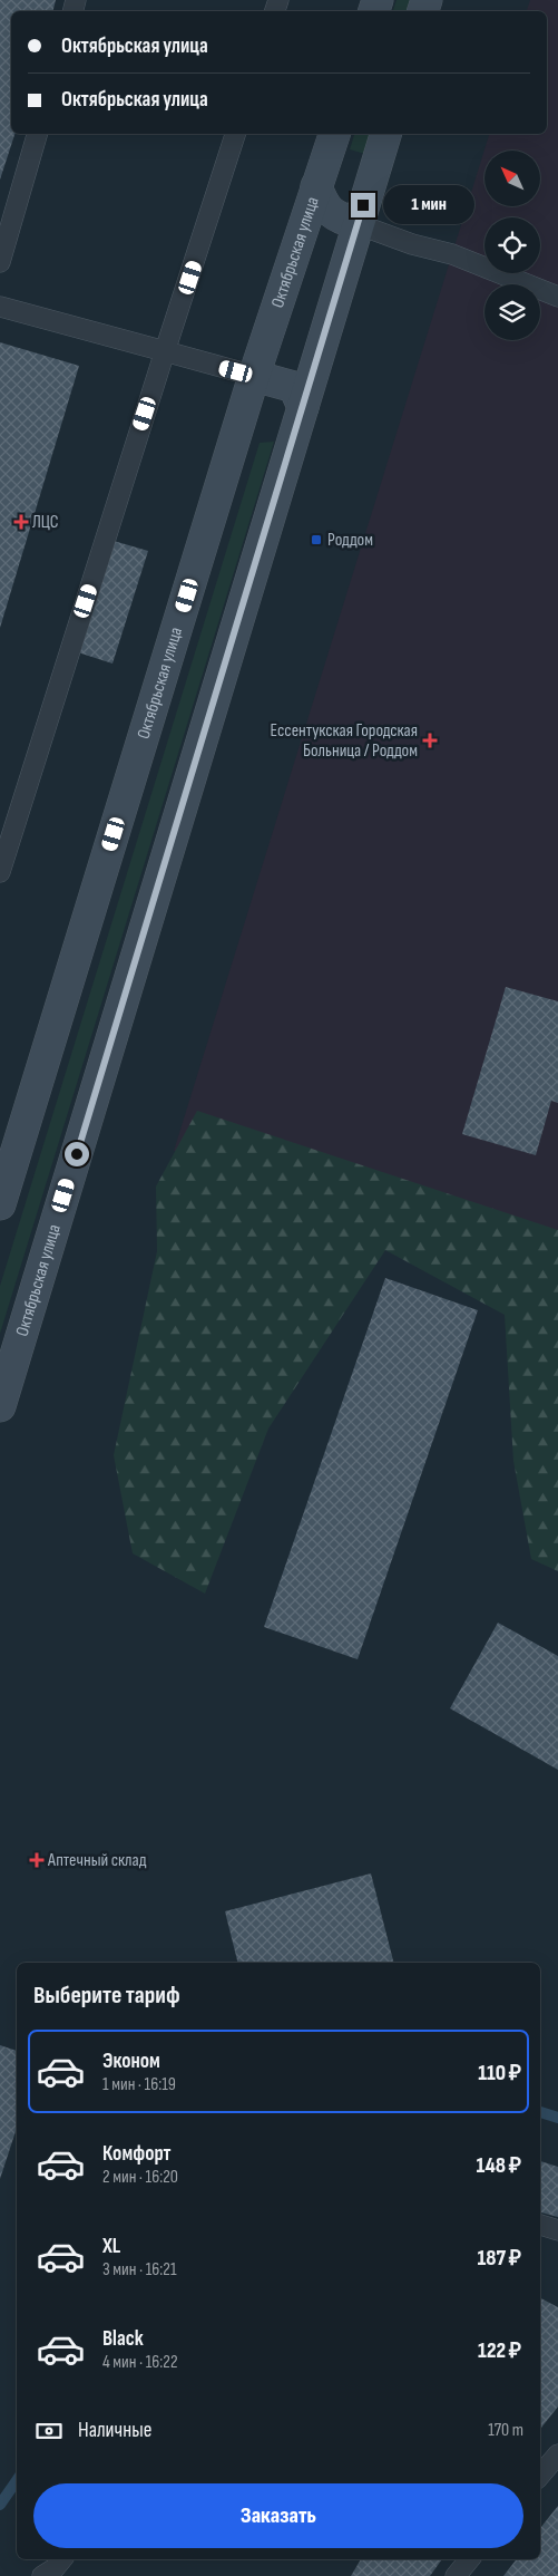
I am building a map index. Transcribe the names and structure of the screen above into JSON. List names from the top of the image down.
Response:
{
  "streets": {
    "main road": ["Октябрьская улица"]
  },
  "places": {
    "health": ["ЛЦС", "Ессентукская Городская Больница / Роддом", "Аптечный склад"],
    "transit": ["Роддом"]
  },
  "north": "top left",
  "page": {
    "banner": ["Октябрьская улица", "Октябрьская улица"],
    "bubble": "1 мин",
    "heading": "Выберите тариф",
    "list": [
      {
        "name": "Эконом",
        "note": "1 мин · 16:19",
        "value": "110 ₽"
      },
      {
        "name": "Комфорт",
        "note": "2 мин · 16:20",
        "value": "148 ₽"
      },
      {
        "name": "XL",
        "note": "3 мин · 16:21",
        "value": "187 ₽"
      },
      {
        "name": "Black",
        "note": "4 мин · 16:22",
        "value": "122 ₽"
      }
    ],
    "pay": ["Наличные", "170 m"],
    "buttons": "Заказать"
  }
}
